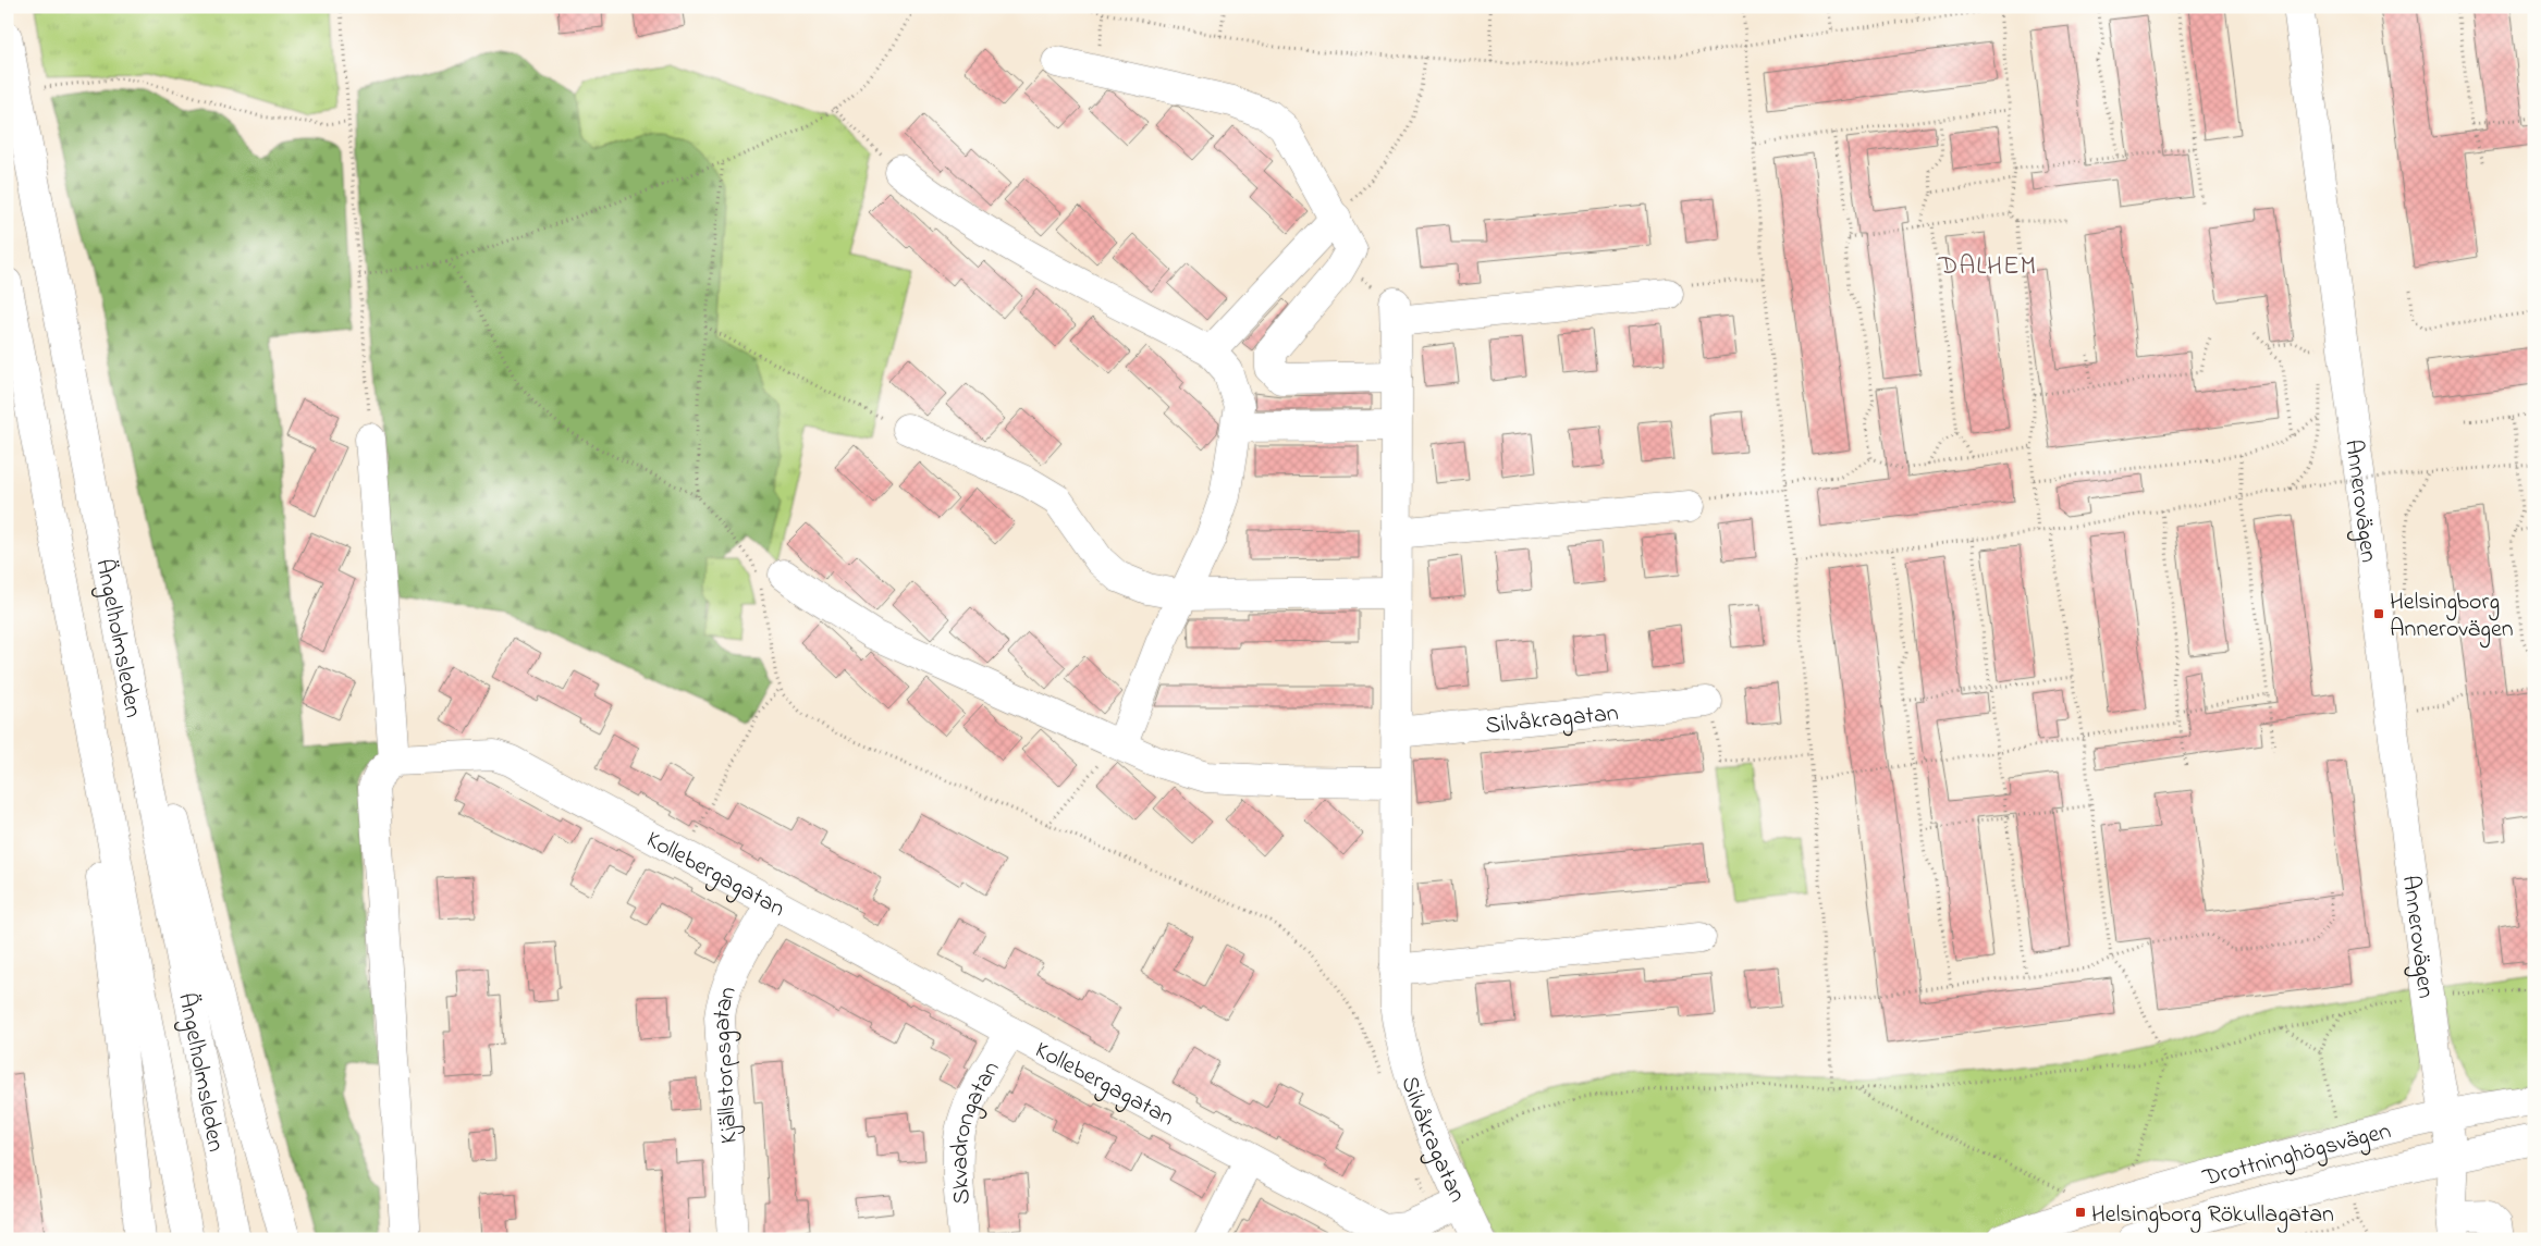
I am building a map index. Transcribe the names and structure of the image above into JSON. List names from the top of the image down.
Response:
{
  "streets": {
    "main road": [
      "Annerovägen",
      "Ängelholmsleden",
      "Silvåkragatan",
      "Kollebergagatan",
      "Kjällstorpsgatan",
      "Skvadrongatan",
      "Drottninghögsvägen"
    ]
  },
  "crossings": [
    ["Annerovägen", "Drottninghögsvägen"],
    ["Silvåkragatan", "Kollebergagatan"],
    ["Kollebergagatan", "Kjällstorpsgatan"],
    ["Kollebergagatan", "Skvadrongatan"]
  ],
  "districts": ["DALHEM"],
  "places": {
    "transit": ["Helsingborg Annerovägen", "Helsingborg Rökullagatan"]
  }
}
